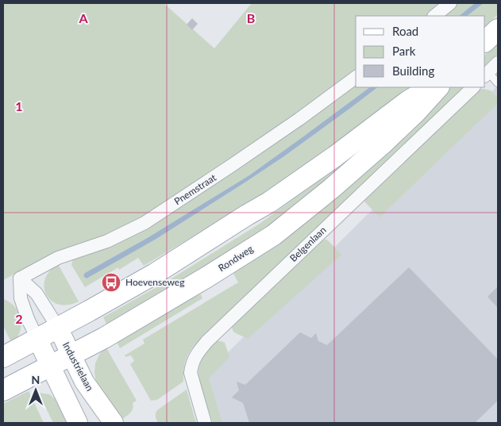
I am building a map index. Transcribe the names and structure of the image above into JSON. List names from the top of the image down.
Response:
{
  "streets": {
    "main road": ["Rondweg", "Industrielaan"],
    "street": ["Pnemstraat", "Belgenlaan"]
  },
  "crossings": [
    ["Rondweg", "Industrielaan"]
  ],
  "places": {
    "bus stop": ["Hoevenseweg"]
  },
  "legend": ["Road", "Park", "Building"],
  "north": "top",
  "grid": {
    "columns": ["A", "B"],
    "rows": ["1", "2"]
  }
}
